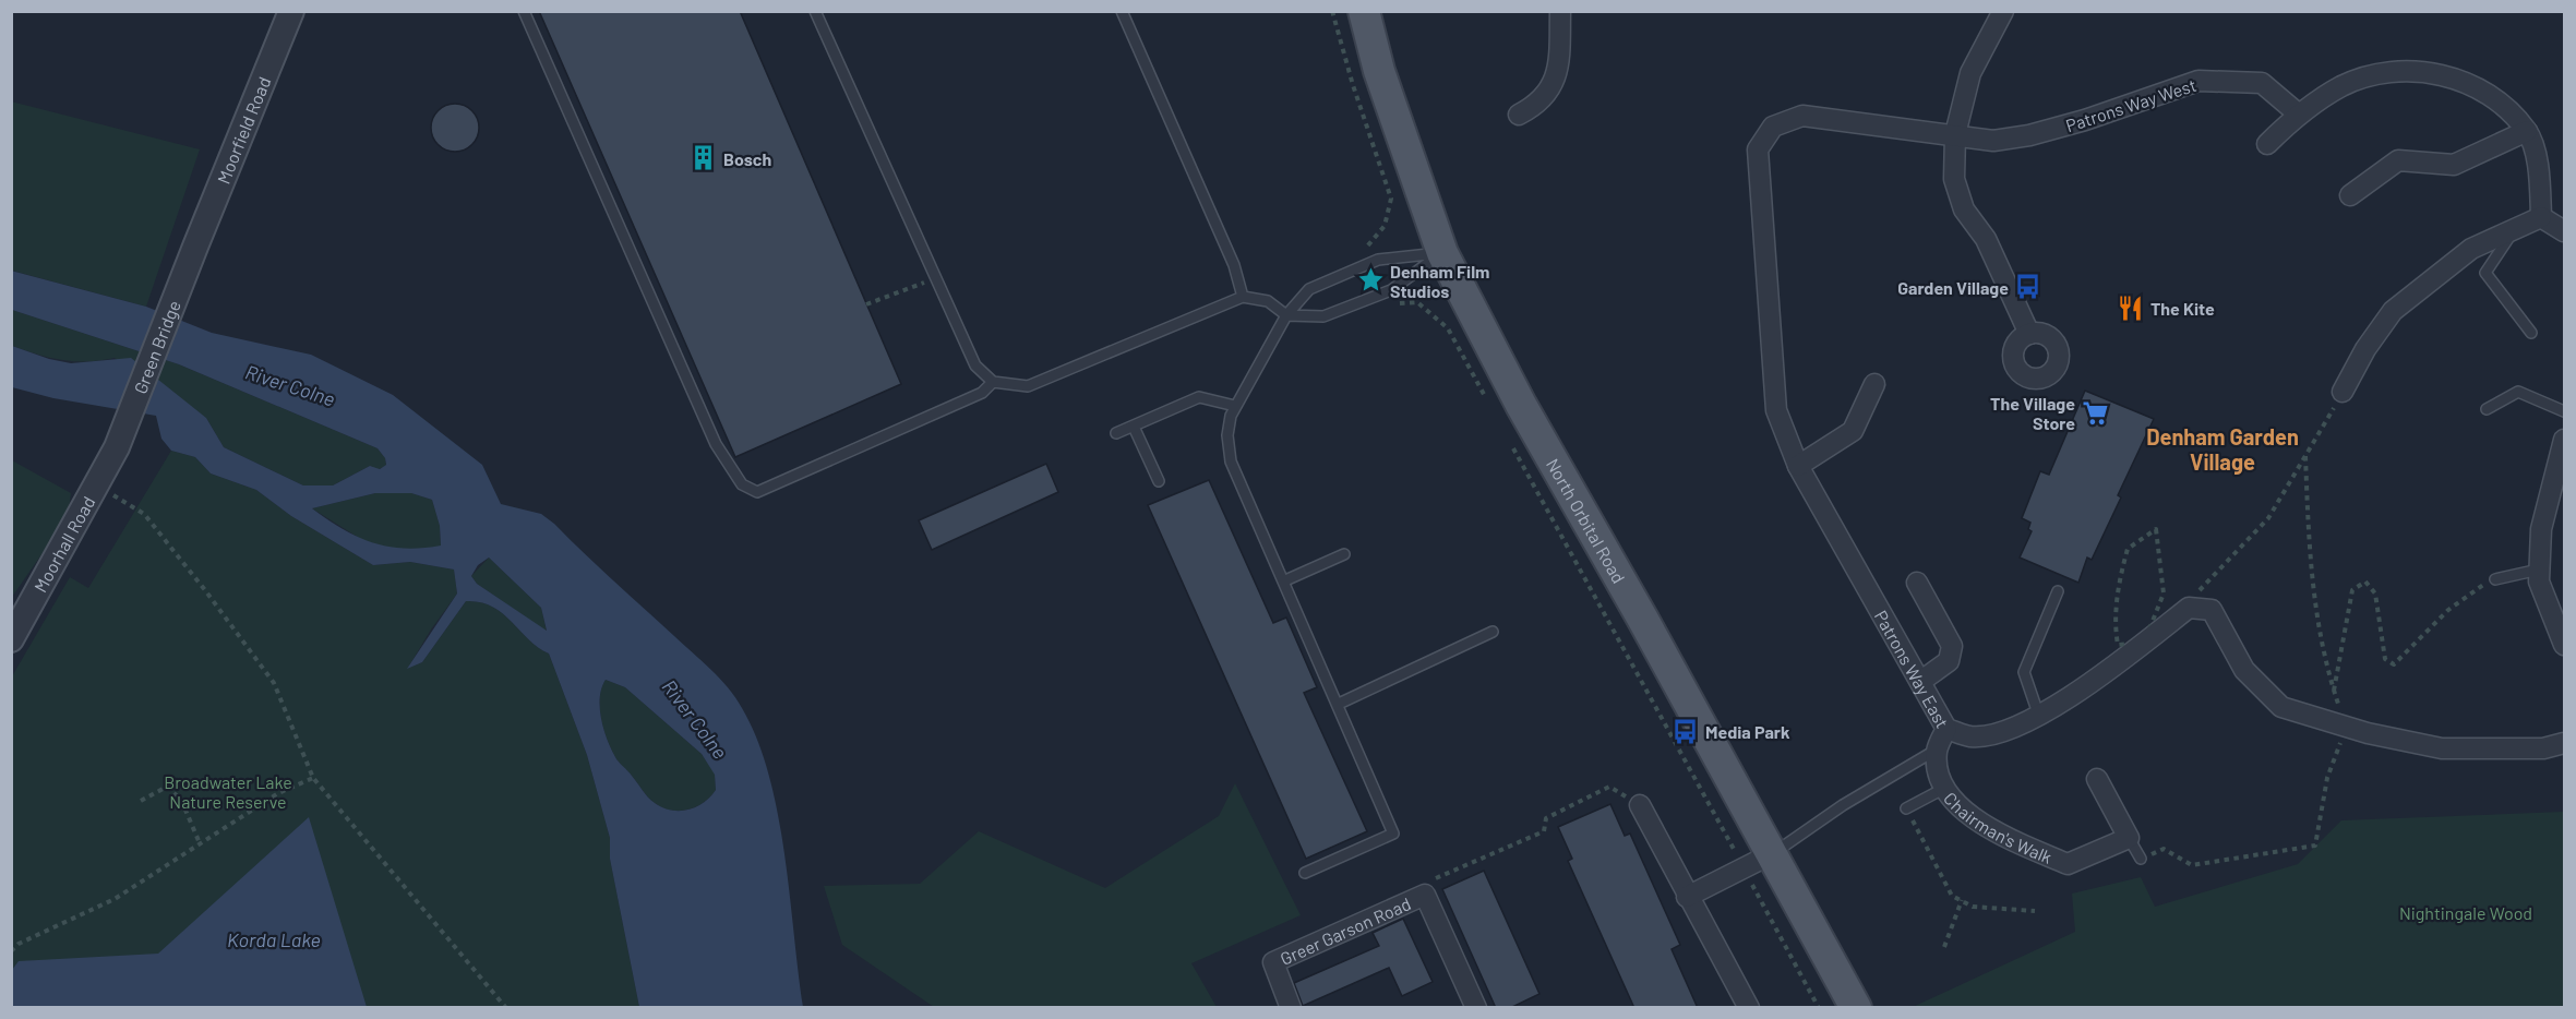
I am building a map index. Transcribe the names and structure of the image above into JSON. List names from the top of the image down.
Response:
{
  "streets": {
    "main road": ["North Orbital Road"],
    "street": [
      "Patrons Way West",
      "Moorfield Road",
      "Green Bridge",
      "Moorhall Road",
      "Patrons Way East",
      "Chairman's Walk",
      "Greer Garson Road"
    ]
  },
  "crossings": [
    ["Patrons Way West", "Patrons Way East"],
    ["Moorfield Road", "Green Bridge"],
    ["Green Bridge", "Moorhall Road"]
  ],
  "districts": ["Denham Garden Village"],
  "water": ["River Colne", "Korda Lake"],
  "parks": ["Broadwater Lake Nature Reserve", "Nightingale Wood"],
  "places": {
    "building": ["Bosch"],
    "place": ["Denham Film Studios"],
    "bus stop": ["Garden Village", "Media Park"],
    "restaurant": ["The Kite"],
    "supermarket": ["The Village Store"]
  }
}
